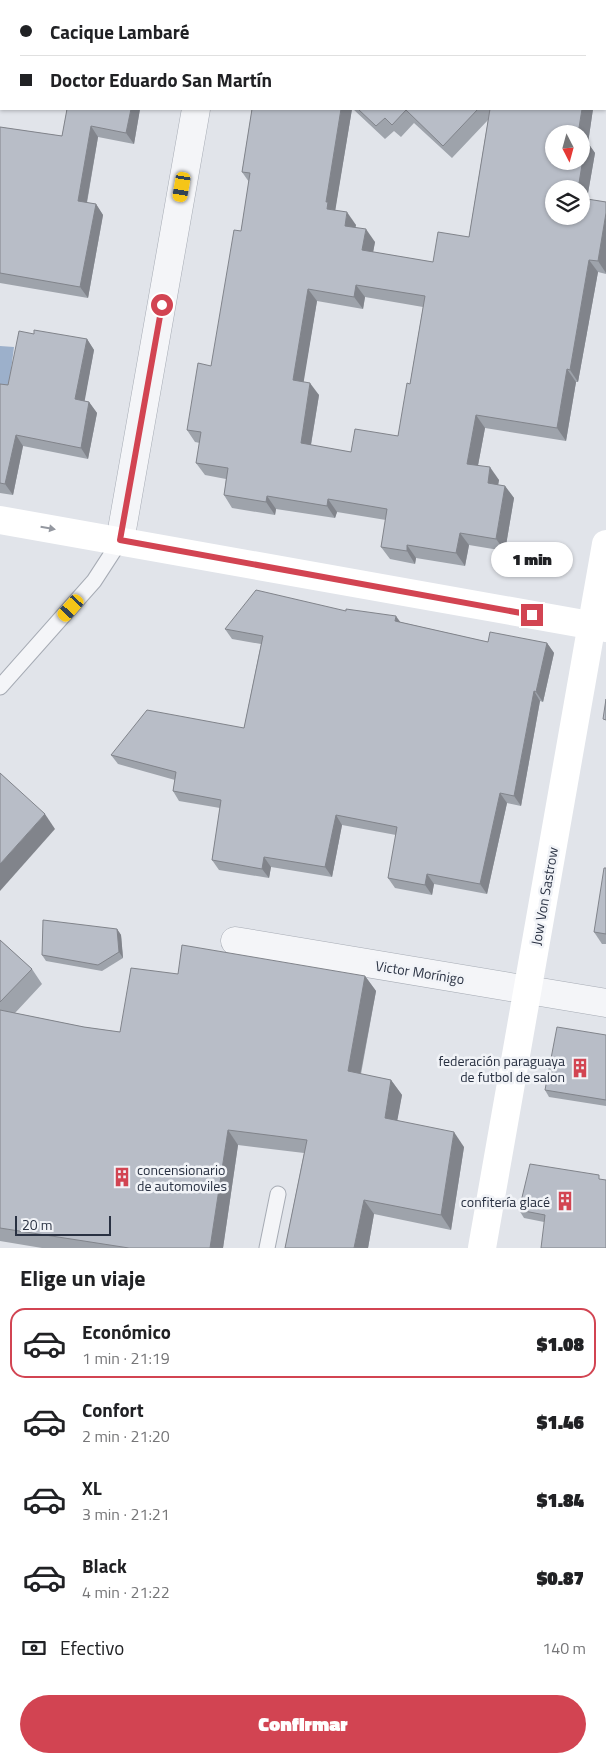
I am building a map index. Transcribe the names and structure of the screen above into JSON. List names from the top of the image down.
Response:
{
  "streets": {
    "street": ["Jow Von Sastrow", "Victor Morínigo"]
  },
  "crossings": [
    ["Jow Von Sastrow", "Victor Morínigo"]
  ],
  "places": {
    "building": ["federación paraguaya de futbol de salon", "concensionario de automoviles", "confitería glacé"]
  },
  "scale_bar": "20 m",
  "north": "bottom",
  "page": {
    "banner": ["Cacique Lambaré", "Doctor Eduardo San Martín"],
    "bubble": "1 min",
    "scale": "20 m",
    "heading": "Elige un viaje",
    "list": [
      {
        "name": "Económico",
        "note": "1 min · 21:19",
        "value": "$1.08"
      },
      {
        "name": "Confort",
        "note": "2 min · 21:20",
        "value": "$1.46"
      },
      {
        "name": "XL",
        "note": "3 min · 21:21",
        "value": "$1.84"
      },
      {
        "name": "Black",
        "note": "4 min · 21:22",
        "value": "$0.87"
      }
    ],
    "pay": ["Efectivo", "140 m"],
    "buttons": "Confirmar"
  }
}
